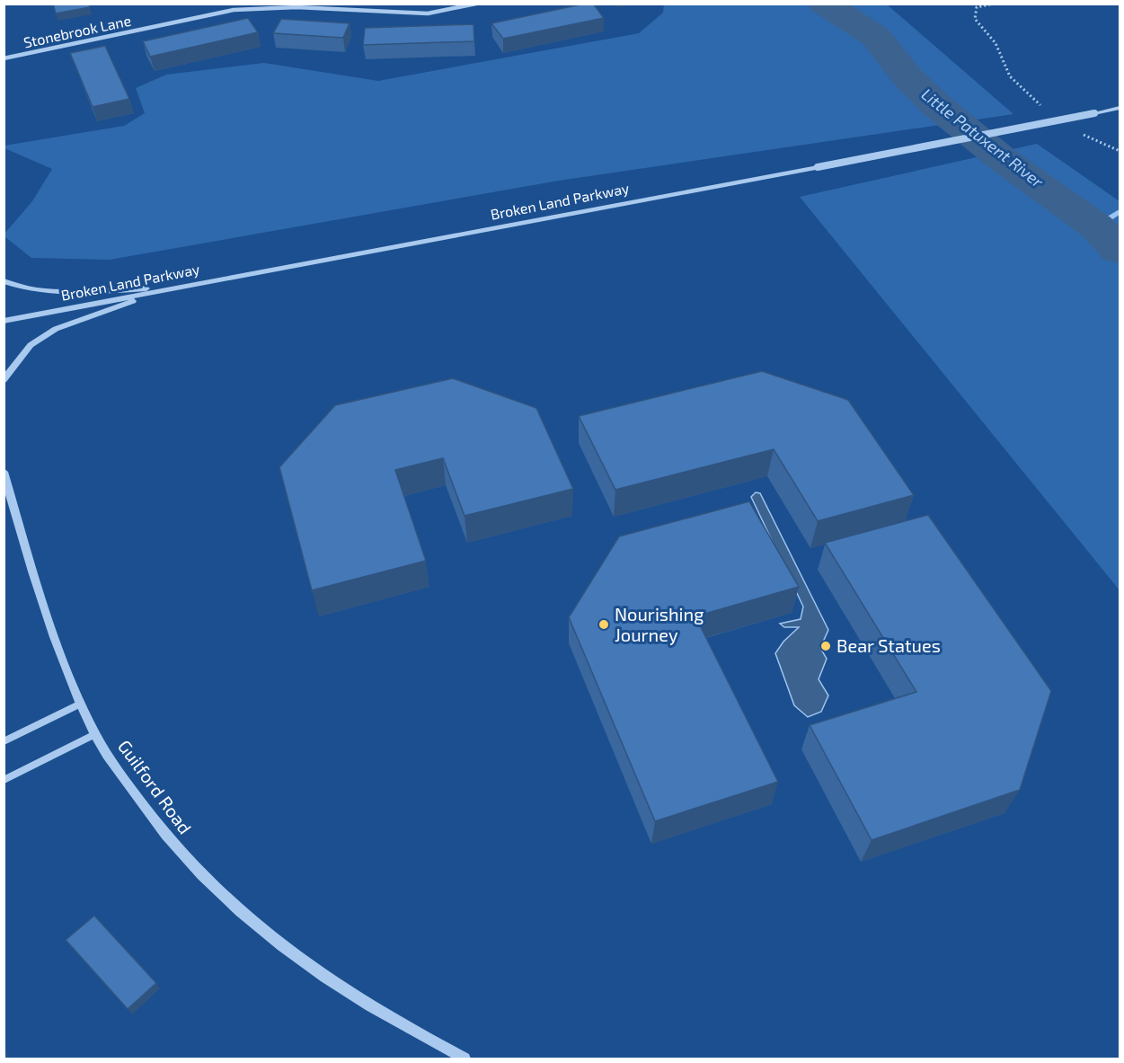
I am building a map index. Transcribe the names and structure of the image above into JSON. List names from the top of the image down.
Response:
{
  "streets": {
    "street": ["Stonebrook Lane", "Broken Land Parkway", "Guilford Road"]
  },
  "water": ["Little Patuxent River"],
  "places": ["Nourishing Journey", "Bear Statues"]
}
